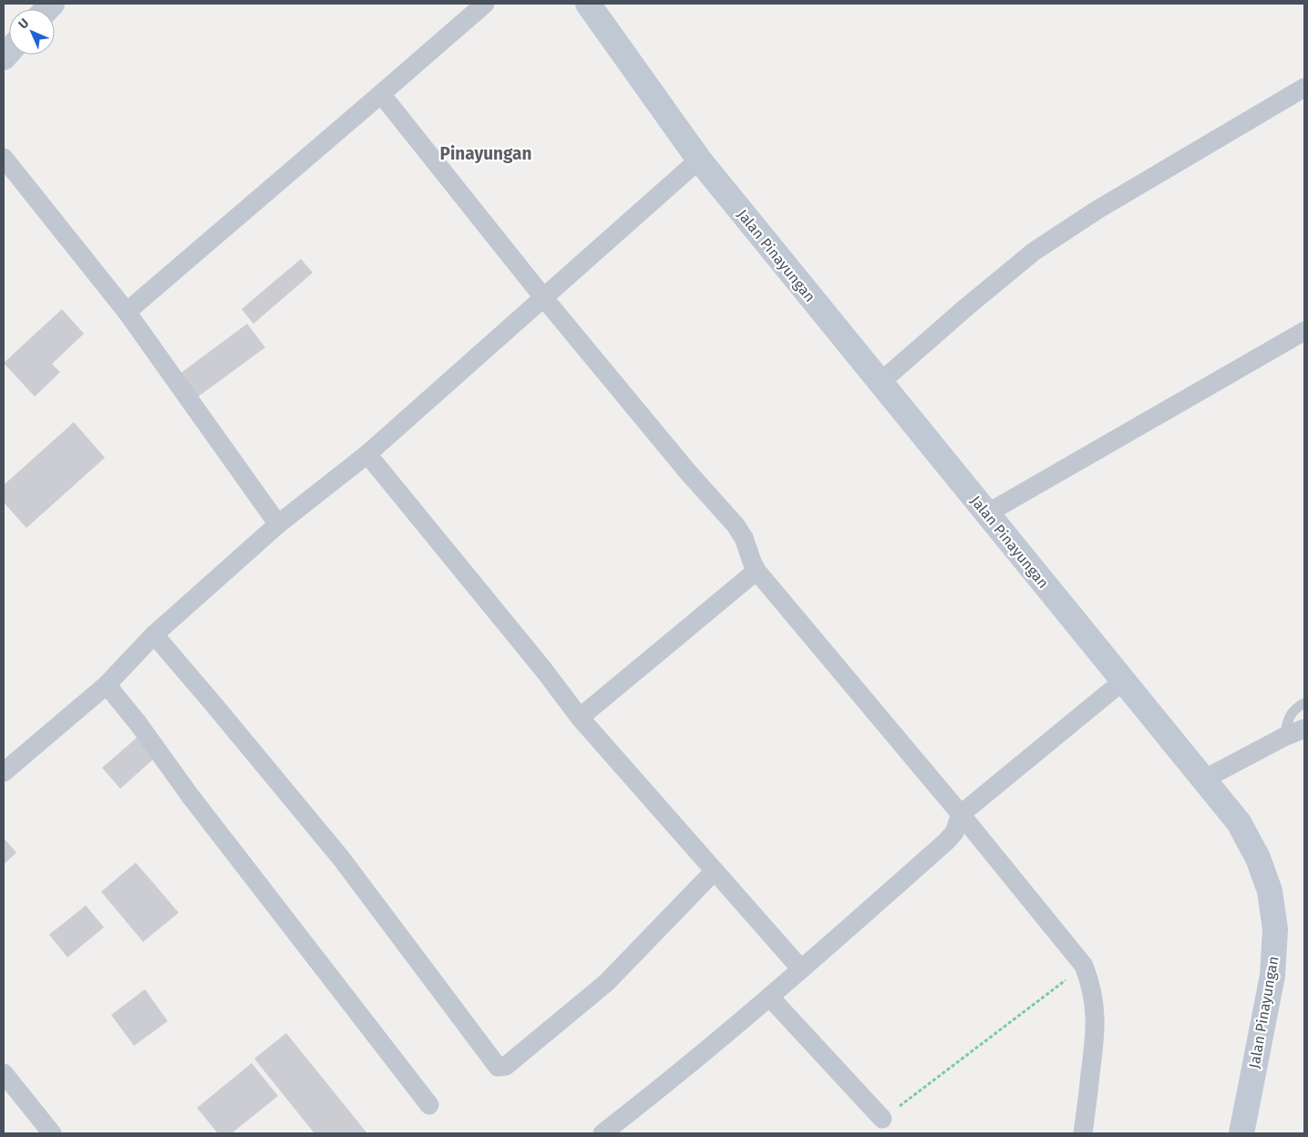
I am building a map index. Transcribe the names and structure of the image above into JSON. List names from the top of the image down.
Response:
{
  "streets": {
    "main road": ["Jalan Pinayungan"]
  },
  "districts": ["Pinayungan"],
  "north": "top left"
}
